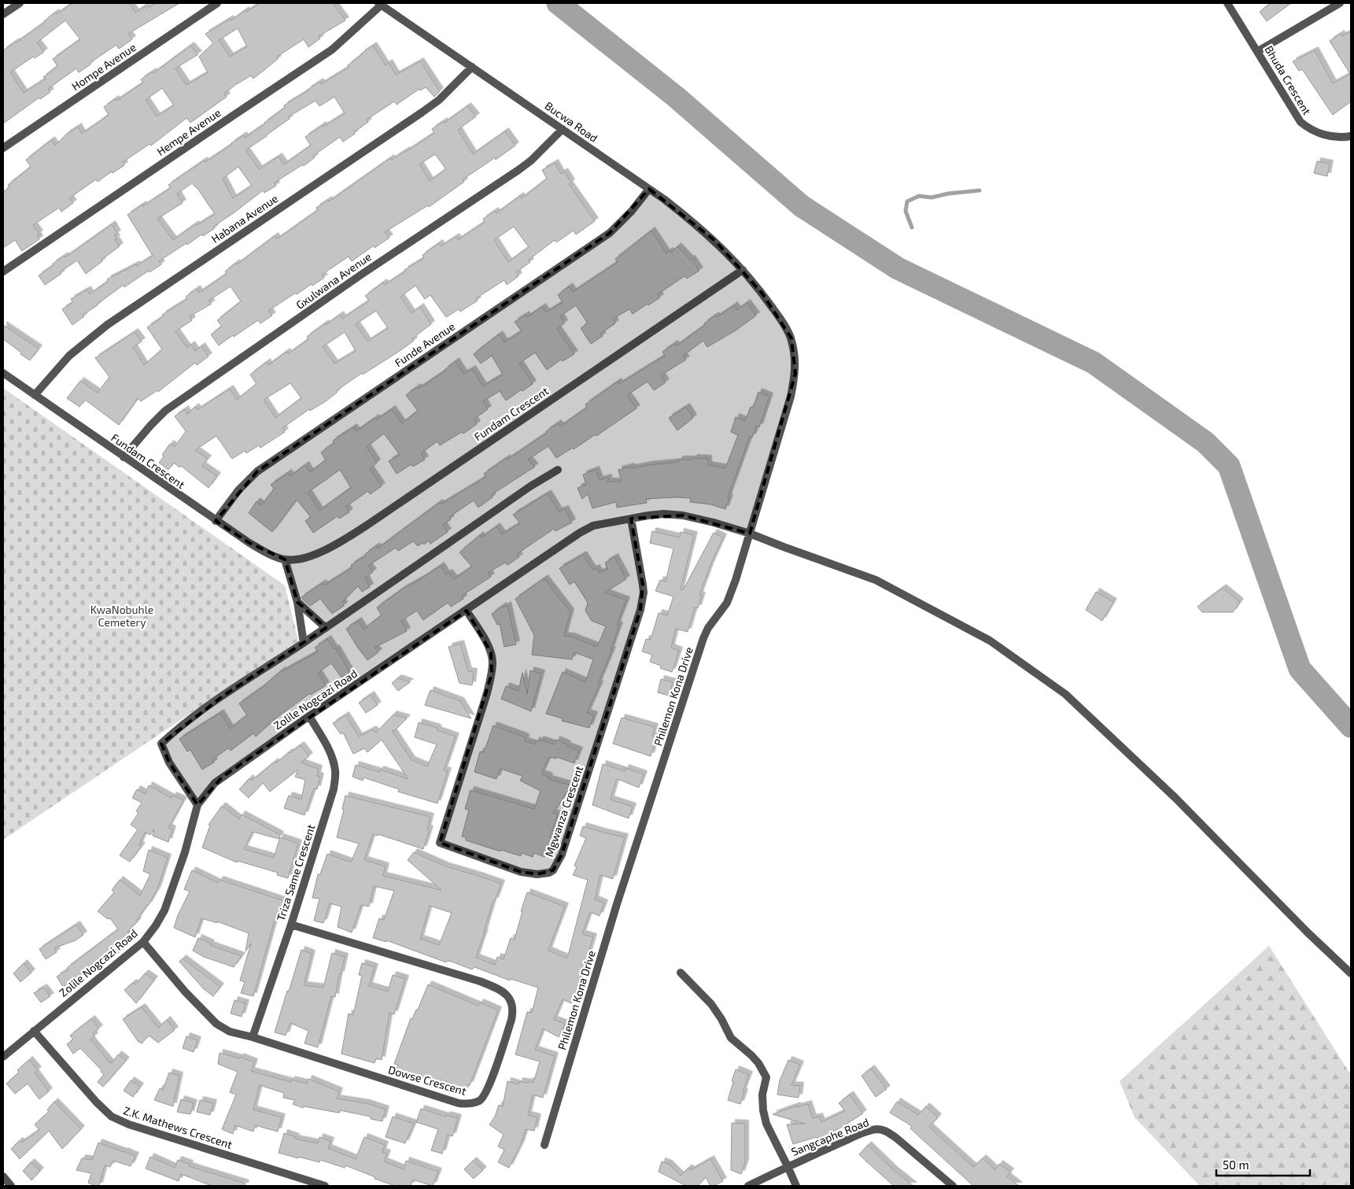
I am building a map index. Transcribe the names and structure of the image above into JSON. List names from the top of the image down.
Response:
{
  "streets": {
    "street": [
      "Hompe Avenue",
      "Bhuda Crescent",
      "Bucwa Road",
      "Hempe Avenue",
      "Habana Avenue",
      "Gxulwana Avenue",
      "Funde Avenue",
      "Fundam Crescent",
      "Philemon Kona Drive",
      "Zolile Nogcazi Road",
      "Mgwanza Crescent",
      "Triza Same Crescent",
      "Dowse Crescent",
      "Z.K. Mathews Crescent",
      "Sangcaphe Road"
    ]
  },
  "crossings": [
    ["Bucwa Road", "Hempe Avenue"],
    ["Bucwa Road", "Habana Avenue"],
    ["Bucwa Road", "Gxulwana Avenue"],
    ["Bucwa Road", "Funde Avenue"],
    ["Bucwa Road", "Fundam Crescent"],
    ["Bucwa Road", "Philemon Kona Drive"],
    ["Habana Avenue", "Fundam Crescent"],
    ["Gxulwana Avenue", "Fundam Crescent"],
    ["Funde Avenue", "Fundam Crescent"],
    ["Fundam Crescent", "Philemon Kona Drive"],
    ["Philemon Kona Drive", "Zolile Nogcazi Road"],
    ["Zolile Nogcazi Road", "Mgwanza Crescent"],
    ["Zolile Nogcazi Road", "Triza Same Crescent"],
    ["Zolile Nogcazi Road", "Dowse Crescent"],
    ["Zolile Nogcazi Road", "Z.K. Mathews Crescent"],
    ["Triza Same Crescent", "Dowse Crescent"]
  ],
  "parks": ["KwaNobuhle Cemetery"],
  "scale_bar": "50 m"
}
